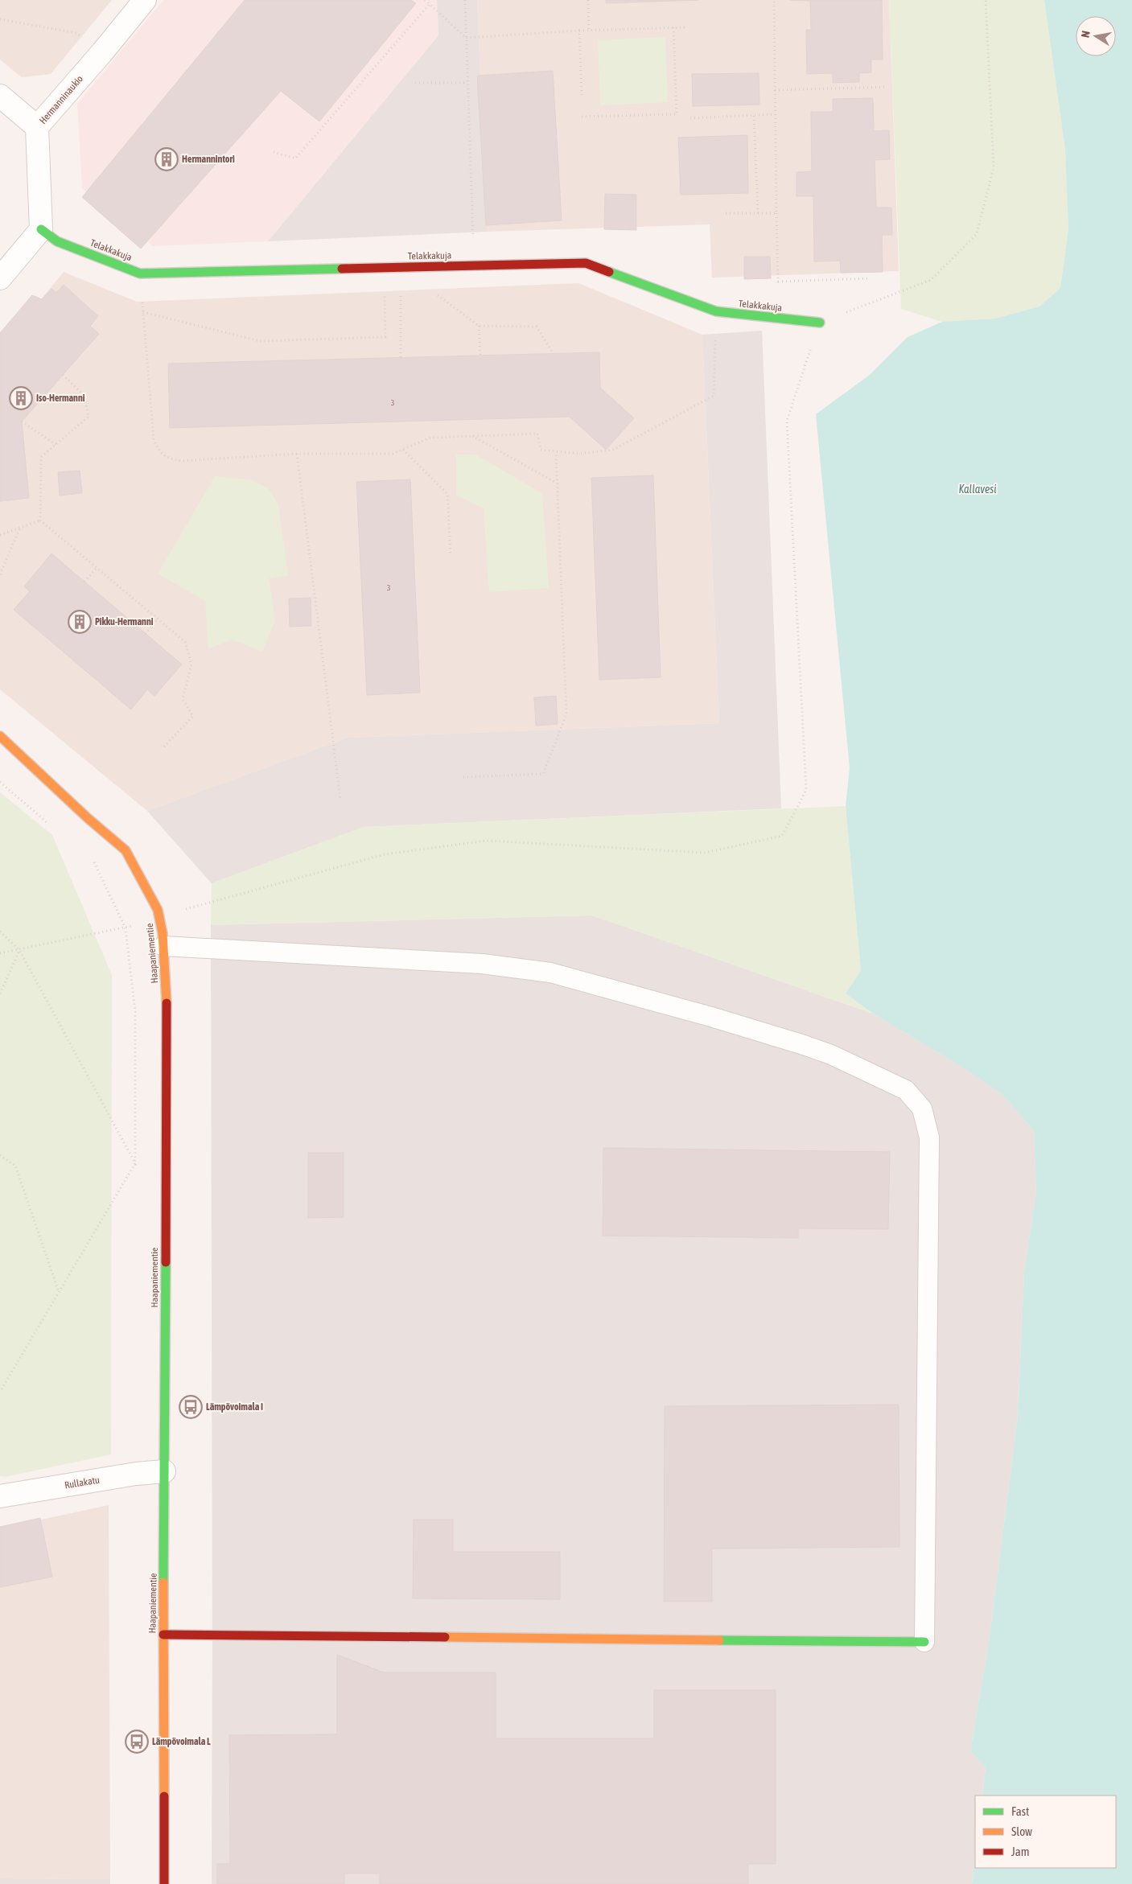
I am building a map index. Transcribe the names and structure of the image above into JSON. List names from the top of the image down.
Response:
{
  "streets": {
    "street": [
      "Hermanninaukio",
      "Telakkakuja",
      "Haapaniementie",
      "Rullakatu"
    ]
  },
  "crossings": [
    ["Hermanninaukio", "Telakkakuja"],
    ["Haapaniementie", "Rullakatu"]
  ],
  "water": ["Kallavesi"],
  "places": {
    "building": ["Hermannintori", "Iso-Hermanni", "Pikku-Hermanni"],
    "bus stop": ["Lämpövoimala I", "Lämpövoimala L"]
  },
  "house_numbers": ["3", "3"],
  "legend": ["Fast", "Slow", "Jam"],
  "north": "left"
}
